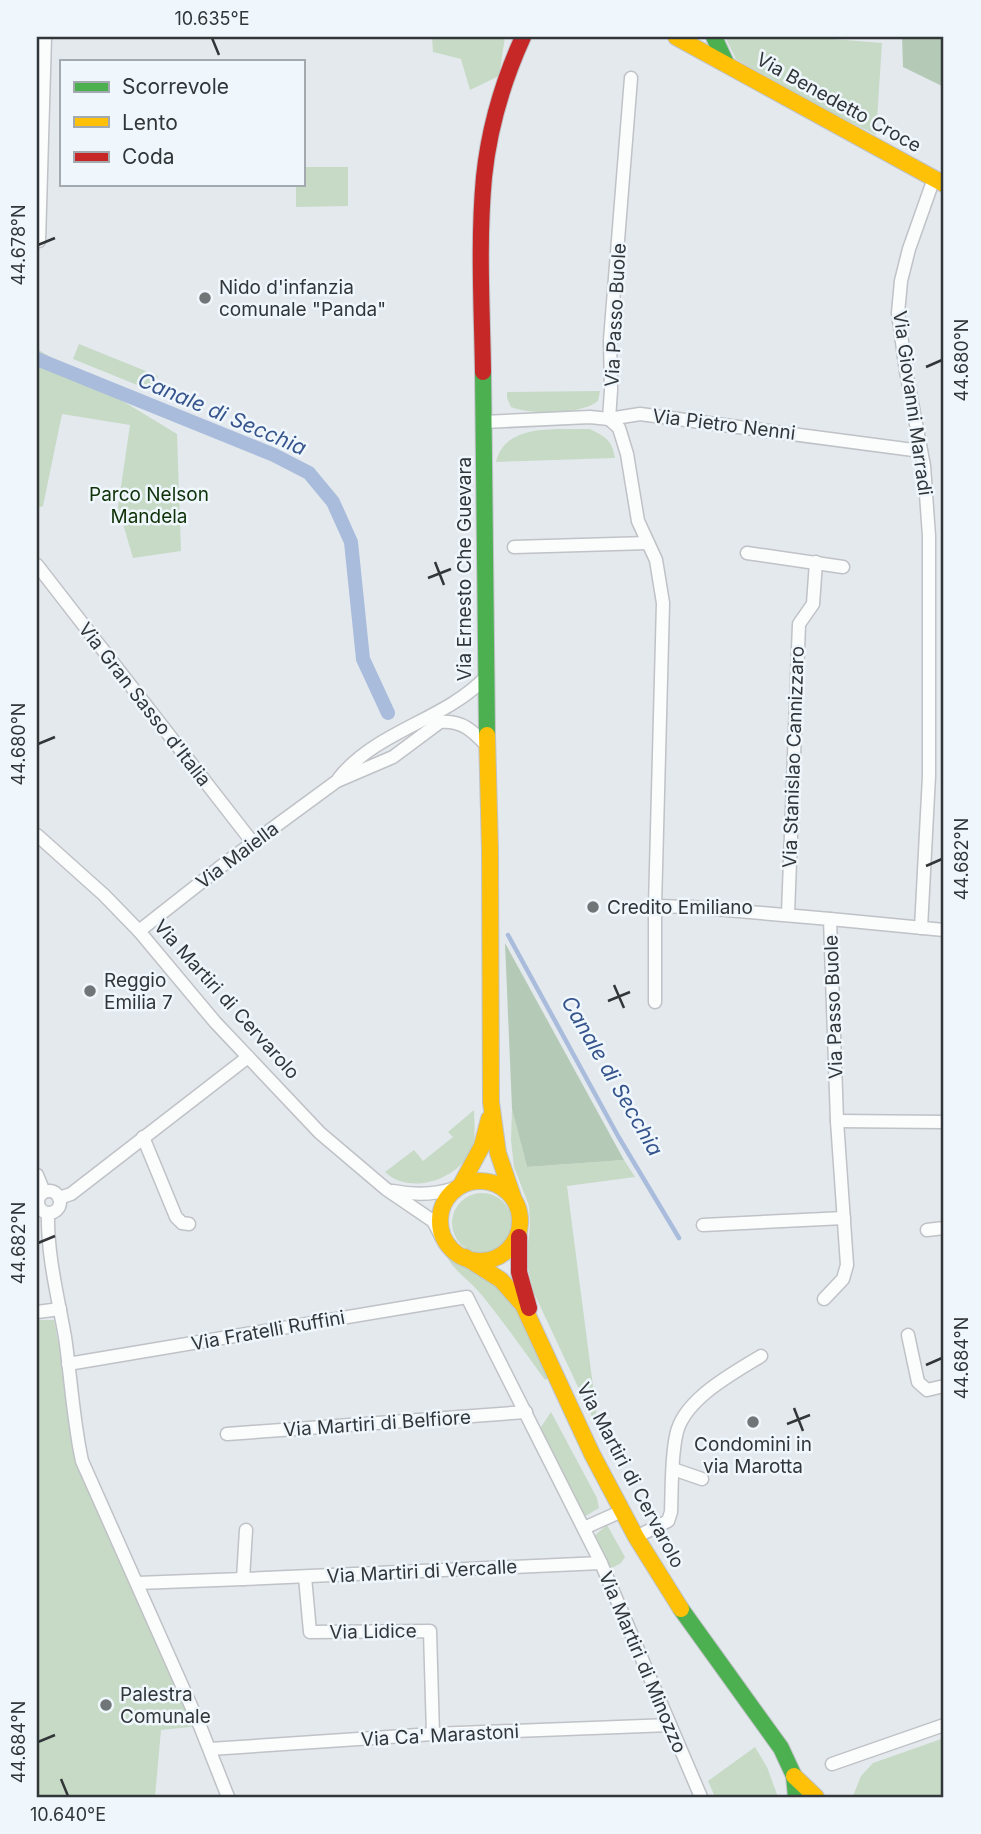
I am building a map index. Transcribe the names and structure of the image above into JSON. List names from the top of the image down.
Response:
{
  "streets": {
    "street": [
      "Via Benedetto Croce",
      "Via Passo Buole",
      "Via Giovanni Marradi",
      "Via Pietro Nenni",
      "Via Ernesto Che Guevara",
      "Via Gran Sasso d'Italia",
      "Via Stanislao Cannizzaro",
      "Via Maiella",
      "Via Martiri di Cervarolo",
      "Via Fratelli Ruffini",
      "Via Martiri di Belfiore",
      "Via Martiri di Vercalle",
      "Via Lidice",
      "Via Martiri di Minozzo",
      "Via Ca' Marastoni"
    ]
  },
  "crossings": [
    ["Via Benedetto Croce", "Via Giovanni Marradi"],
    ["Via Passo Buole", "Via Pietro Nenni"],
    ["Via Passo Buole", "Via Stanislao Cannizzaro"],
    ["Via Giovanni Marradi", "Via Pietro Nenni"],
    ["Via Pietro Nenni", "Via Ernesto Che Guevara"],
    ["Via Ernesto Che Guevara", "Via Maiella"],
    ["Via Ernesto Che Guevara", "Via Martiri di Cervarolo"],
    ["Via Gran Sasso d'Italia", "Via Maiella"],
    ["Via Maiella", "Via Martiri di Cervarolo"],
    ["Via Fratelli Ruffini", "Via Martiri di Minozzo"],
    ["Via Martiri di Belfiore", "Via Martiri di Minozzo"],
    ["Via Martiri di Vercalle", "Via Lidice"],
    ["Via Martiri di Vercalle", "Via Martiri di Minozzo"],
    ["Via Lidice", "Via Ca' Marastoni"],
    ["Via Martiri di Minozzo", "Via Ca' Marastoni"]
  ],
  "water": ["Canale di Secchia"],
  "parks": ["Parco Nelson Mandela"],
  "places": [
    "Nido d'infanzia comunale \"Panda\"",
    "Credito Emiliano",
    "Reggio Emilia 7",
    "Condomini in via Marotta",
    "Palestra Comunale"
  ],
  "legend": ["Scorrevole", "Lento", "Coda"],
  "coordinates": [
    "10.635°E",
    "44.678°N",
    "44.680°N",
    "44.682°N",
    "44.684°N",
    "10.640°E"
  ]
}
